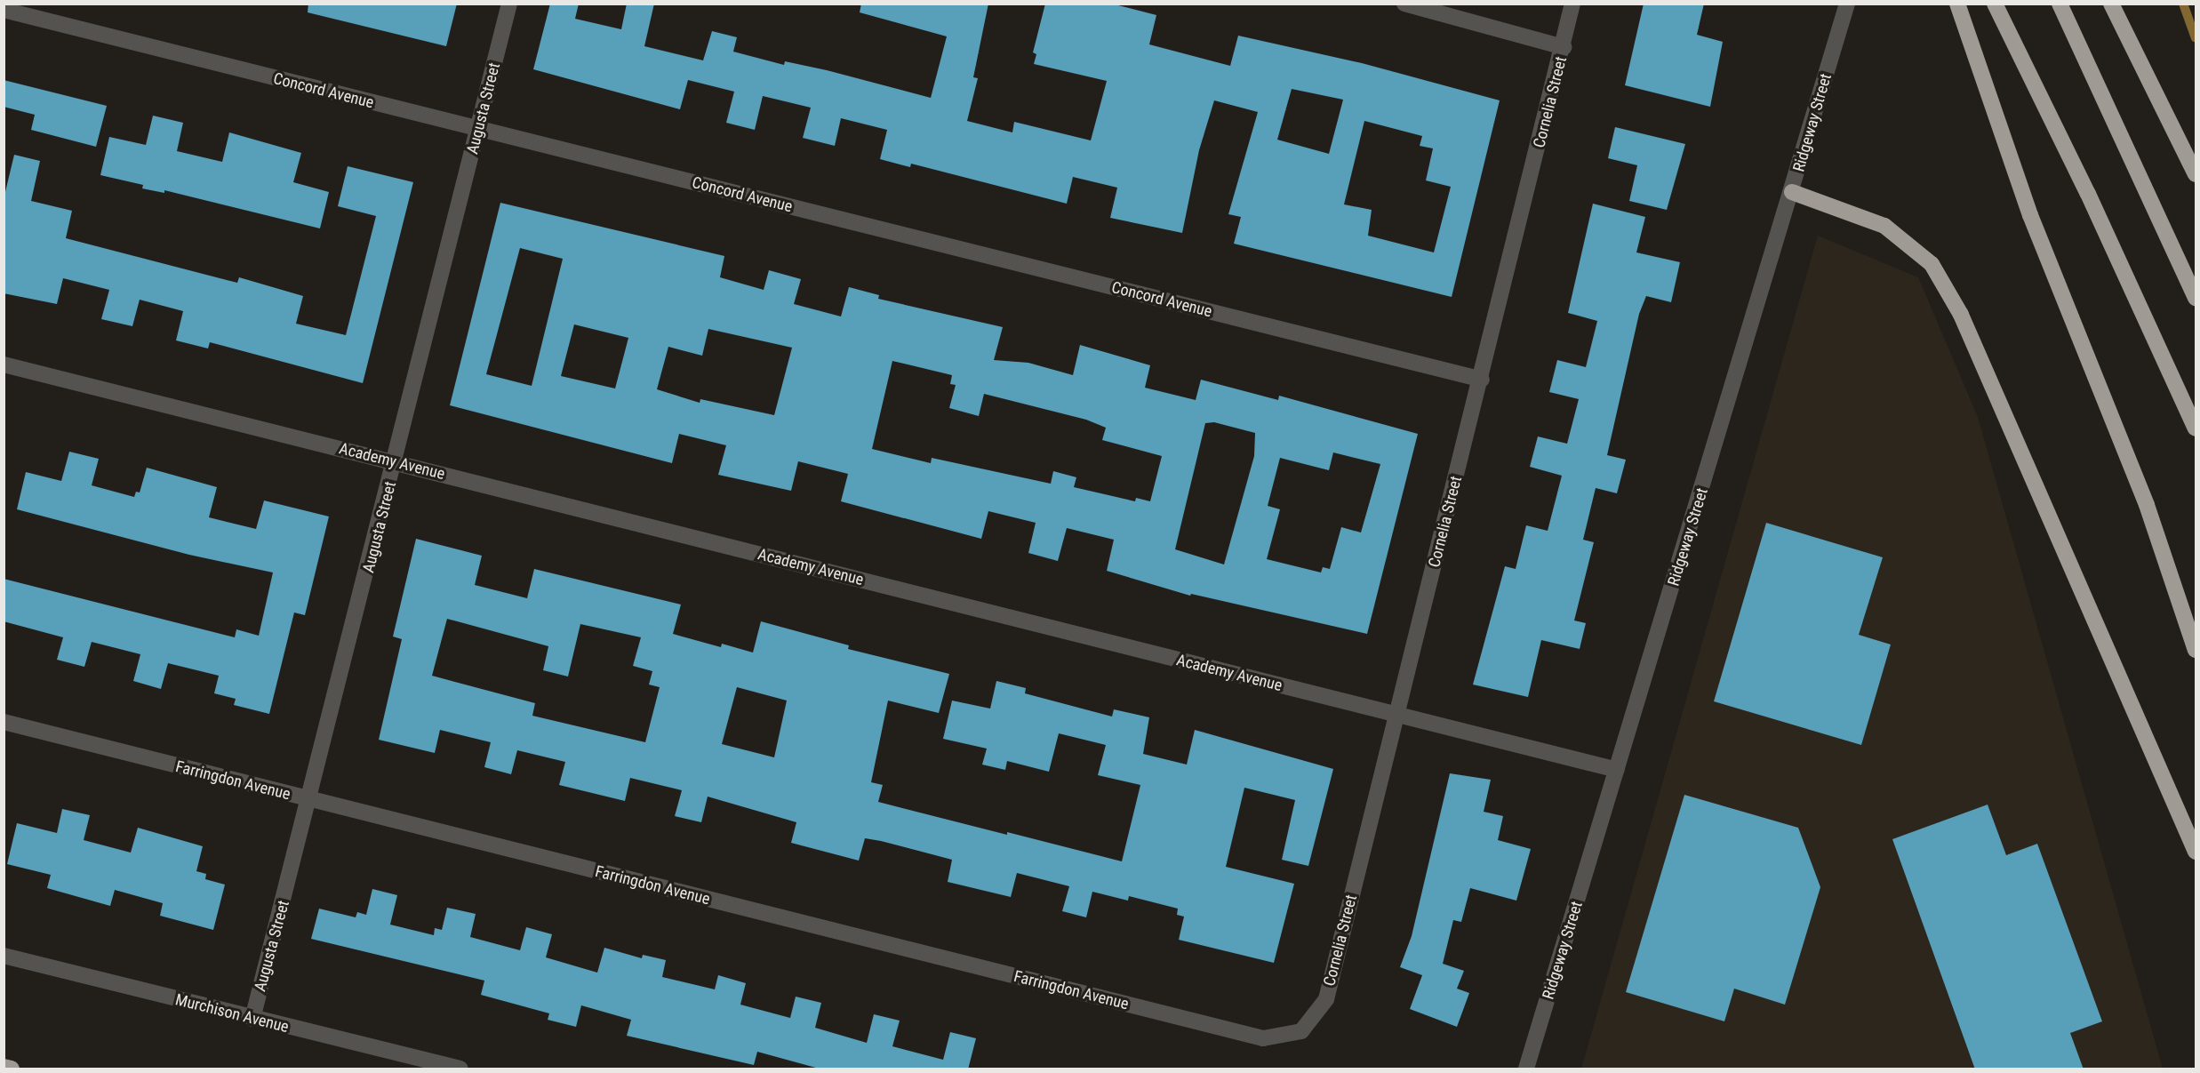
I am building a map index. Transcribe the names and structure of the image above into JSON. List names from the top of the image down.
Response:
{
  "streets": {
    "street": [
      "Concord Avenue",
      "Cornelia Street",
      "Augusta Street",
      "Ridgeway Street",
      "Academy Avenue",
      "Farringdon Avenue",
      "Murchison Avenue"
    ]
  },
  "crossings": [
    ["Concord Avenue", "Cornelia Street"],
    ["Concord Avenue", "Augusta Street"],
    ["Cornelia Street", "Academy Avenue"],
    ["Cornelia Street", "Farringdon Avenue"],
    ["Augusta Street", "Academy Avenue"],
    ["Augusta Street", "Farringdon Avenue"],
    ["Augusta Street", "Murchison Avenue"],
    ["Ridgeway Street", "Academy Avenue"]
  ]
}
